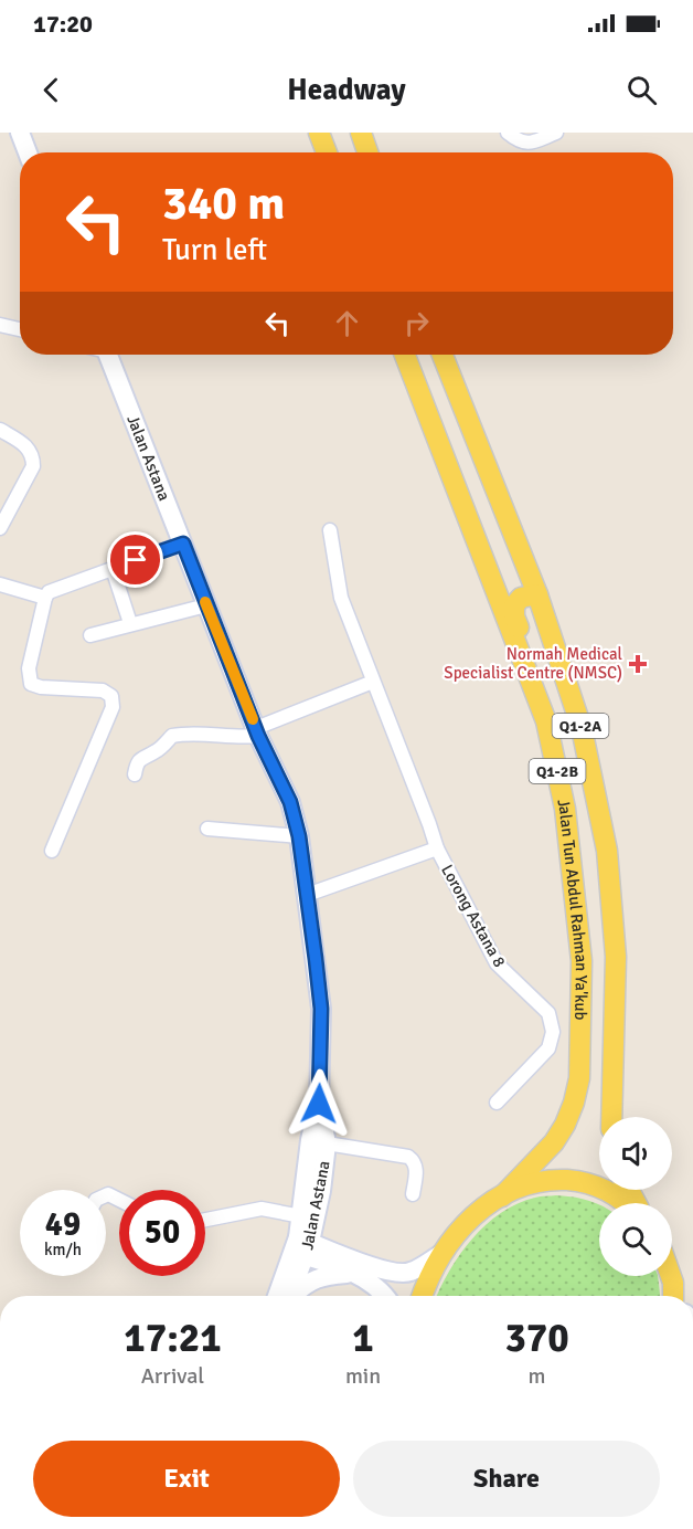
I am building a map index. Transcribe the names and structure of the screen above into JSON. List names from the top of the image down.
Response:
{
  "streets": {
    "main road": [
      "Jalan Astana",
      "Q1-2A",
      "Q1-2B",
      "Jalan Tun Abdul Rahman Ya'kub"
    ],
    "street": ["Lorong Astana 8"]
  },
  "places": {
    "health": ["Normah Medical Specialist Centre (NMSC)"]
  },
  "page": {
    "status": "17:20",
    "header": "Headway",
    "turn": ["340 m", "Turn left"],
    "speed": "49 km/h",
    "limit": "50",
    "eta": [
      "17:21",
      "Arrival",
      "1",
      "min",
      "370",
      "m"
    ],
    "buttons": ["Exit", "Share"]
  }
}
